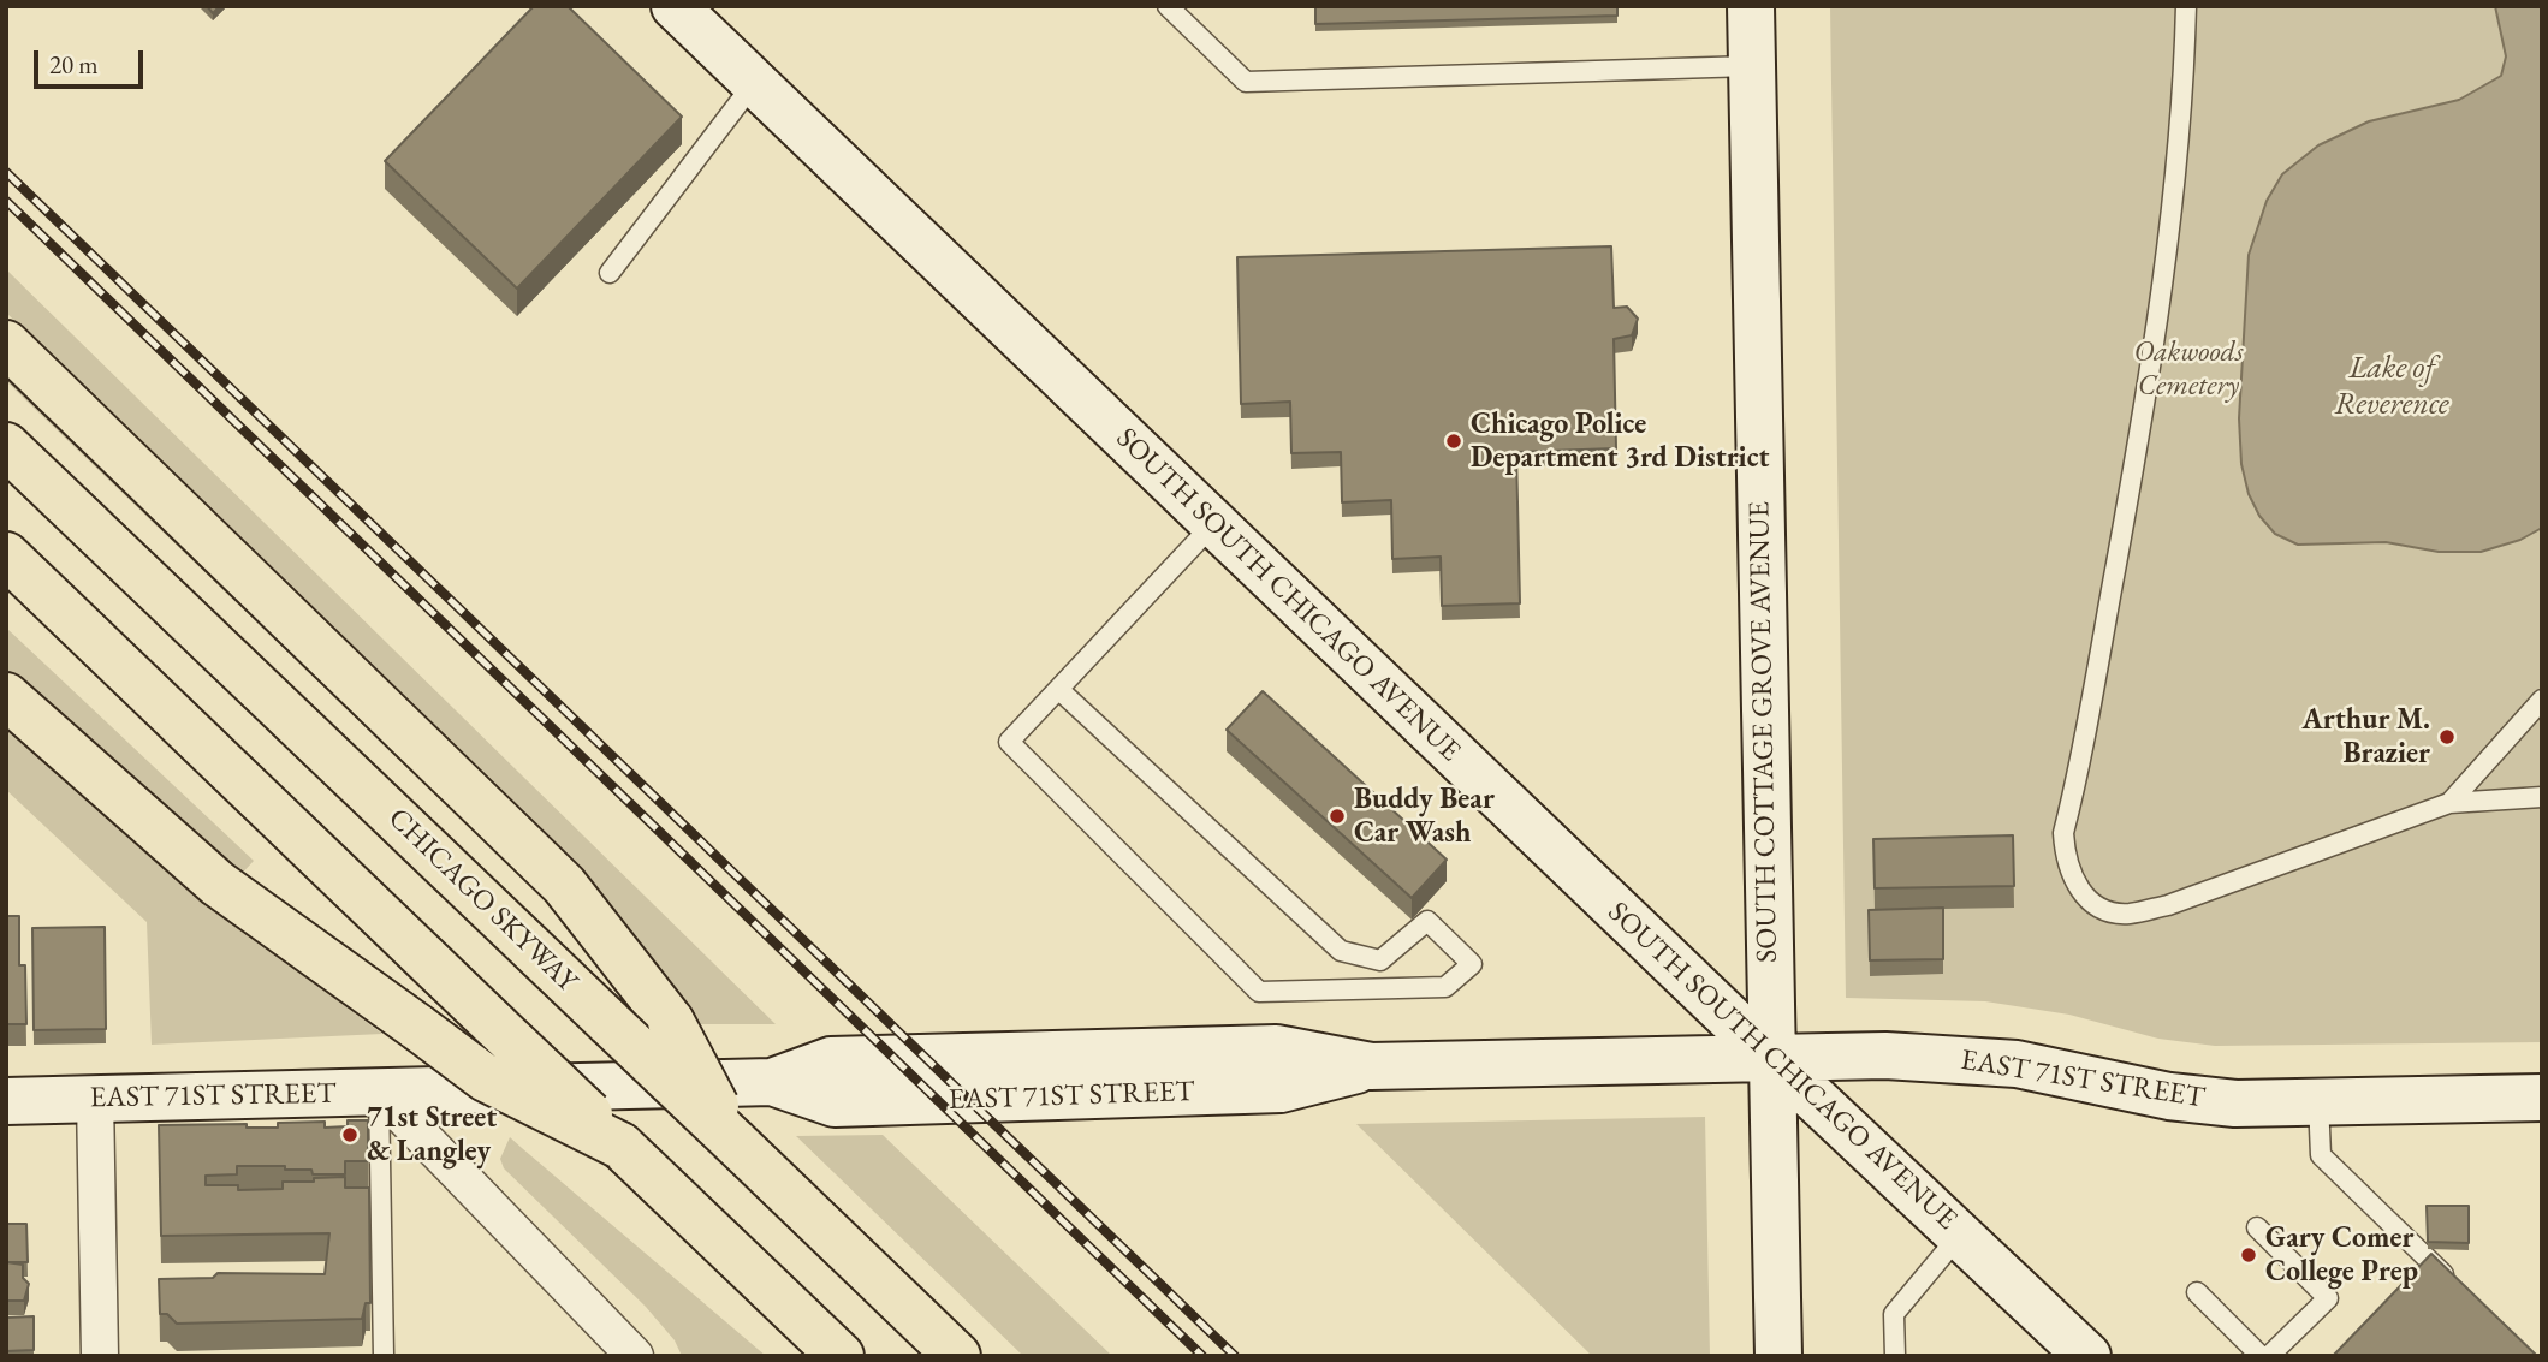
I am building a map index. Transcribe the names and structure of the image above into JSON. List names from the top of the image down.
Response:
{
  "streets": {
    "highway": ["CHICAGO SKYWAY"],
    "main road": ["SOUTH SOUTH CHICAGO AVENUE", "SOUTH COTTAGE GROVE AVENUE", "EAST 71ST STREET"]
  },
  "crossings": [
    ["SOUTH SOUTH CHICAGO AVENUE", "SOUTH COTTAGE GROVE AVENUE"],
    ["SOUTH SOUTH CHICAGO AVENUE", "EAST 71ST STREET"],
    ["SOUTH COTTAGE GROVE AVENUE", "EAST 71ST STREET"]
  ],
  "water": ["Lake of Reverence"],
  "parks": ["Oakwoods Cemetery"],
  "places": [
    "Chicago Police Department 3rd District",
    "Arthur M. Brazier",
    "Buddy Bear Car Wash",
    "71st Street & Langley",
    "Gary Comer College Prep"
  ],
  "scale_bar": "20 m"
}
